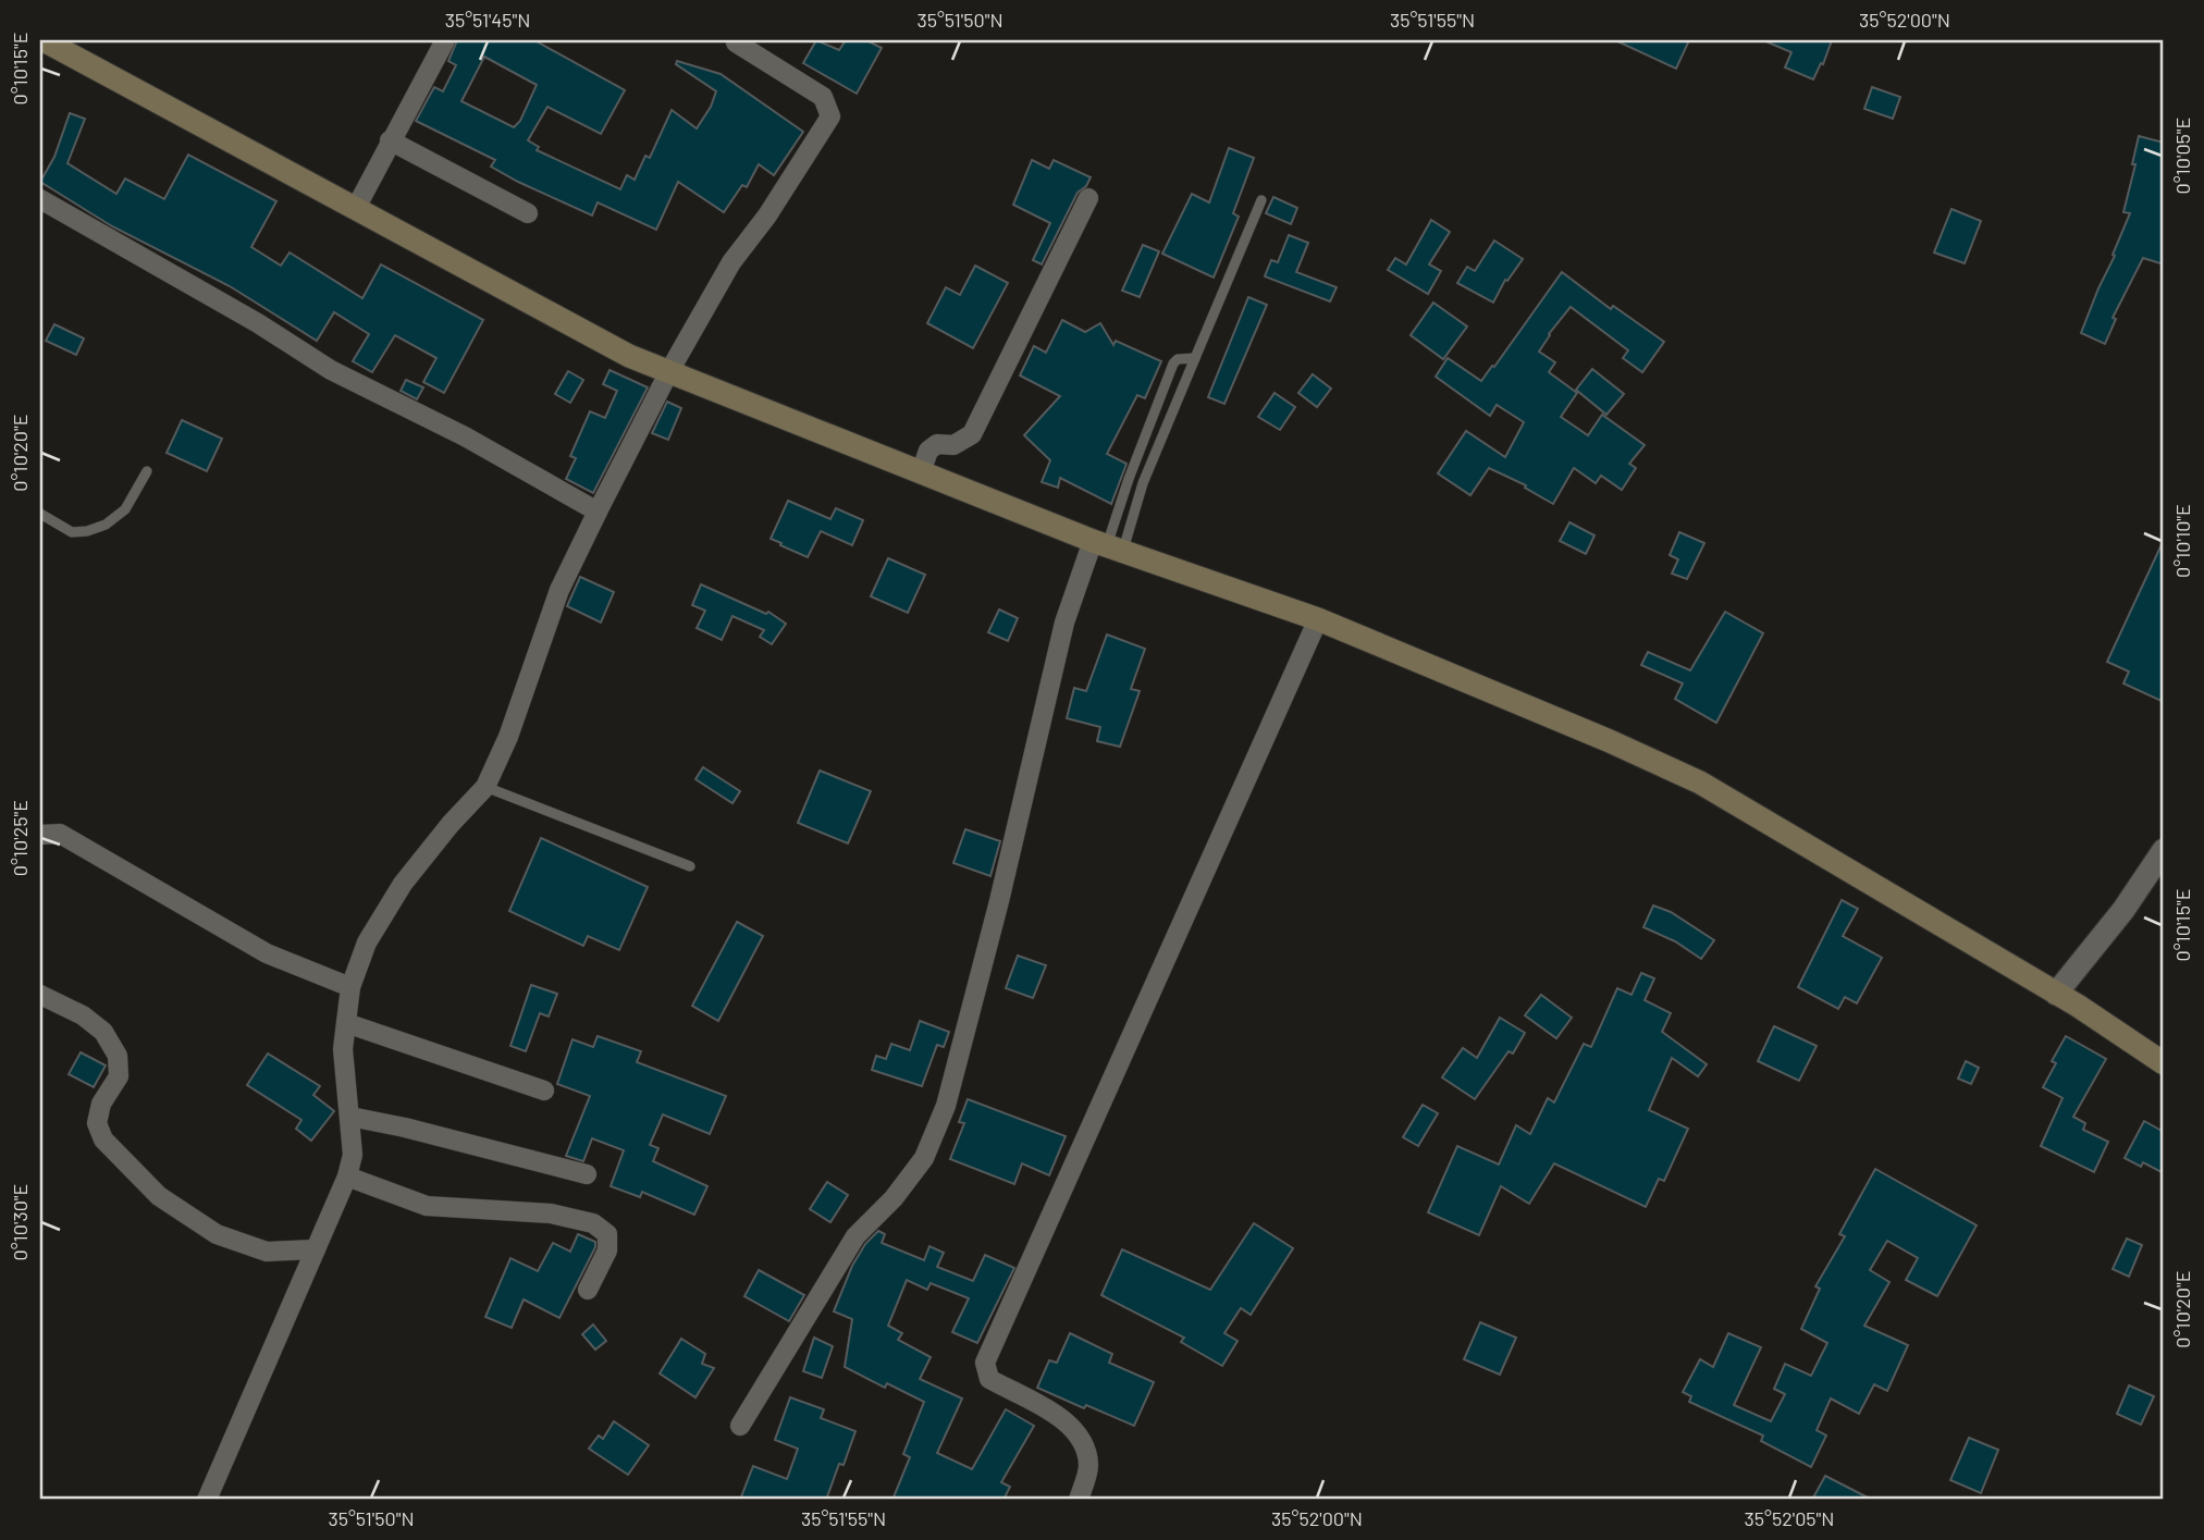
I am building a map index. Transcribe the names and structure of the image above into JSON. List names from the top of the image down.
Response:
{
  "coordinates": [
    "35°51'45\"N",
    "35°51'50\"N",
    "35°51'55\"N",
    "35°52'00\"N",
    "0°10'15\"E",
    "0°10'05\"E",
    "0°10'20\"E",
    "0°10'10\"E",
    "0°10'25\"E",
    "0°10'30\"E",
    "35°52'05\"N"
  ]
}
